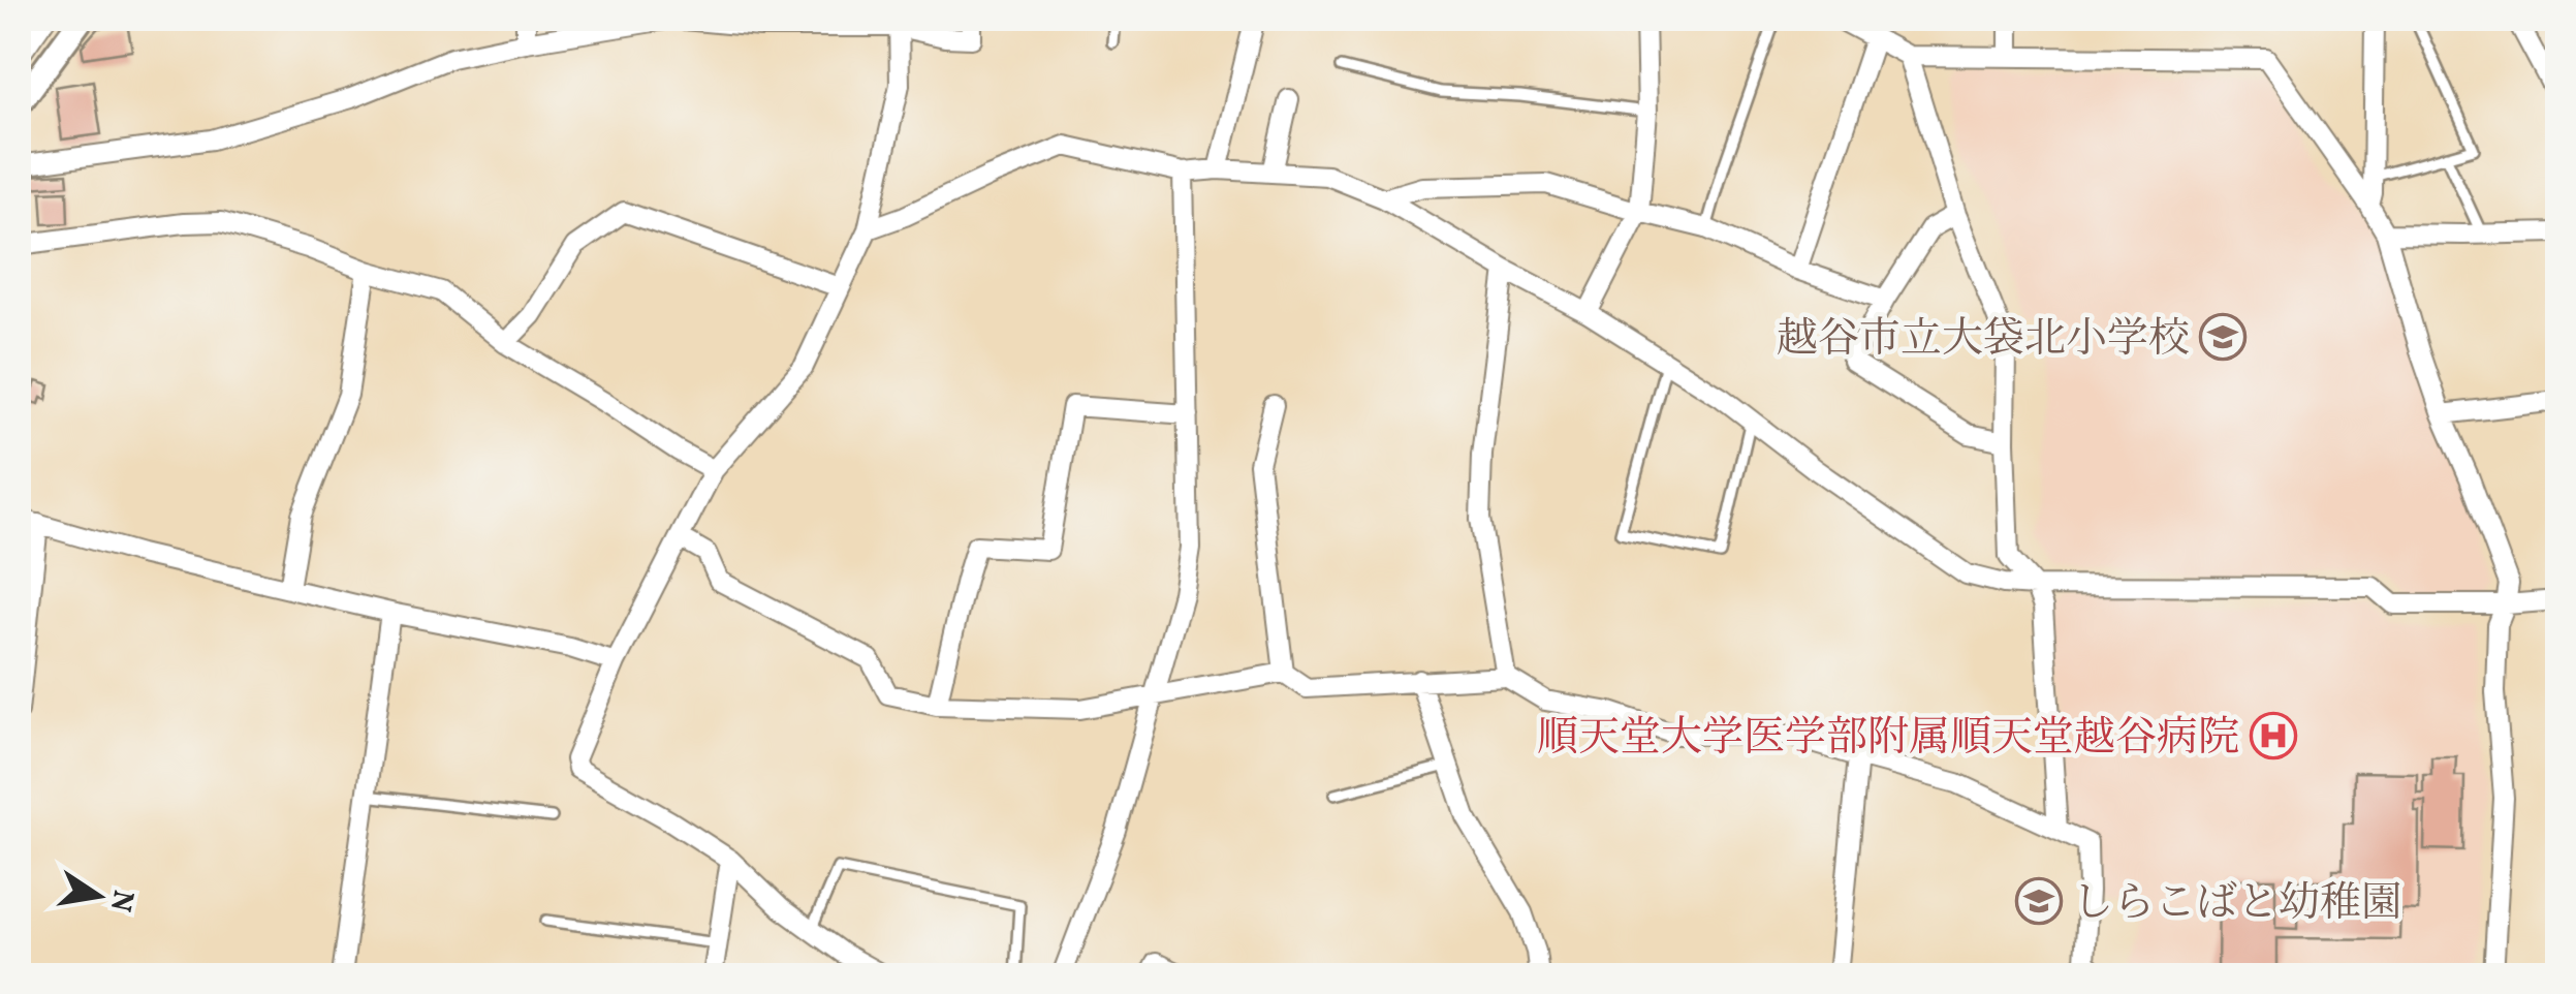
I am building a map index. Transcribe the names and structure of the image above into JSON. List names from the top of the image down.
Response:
{
  "places": {
    "school or university": ["越谷市立大袋北小学校", "しらこばと幼稚園"],
    "hospital": ["順天堂大学医学部附属順天堂越谷病院"]
  },
  "north": "right"
}
